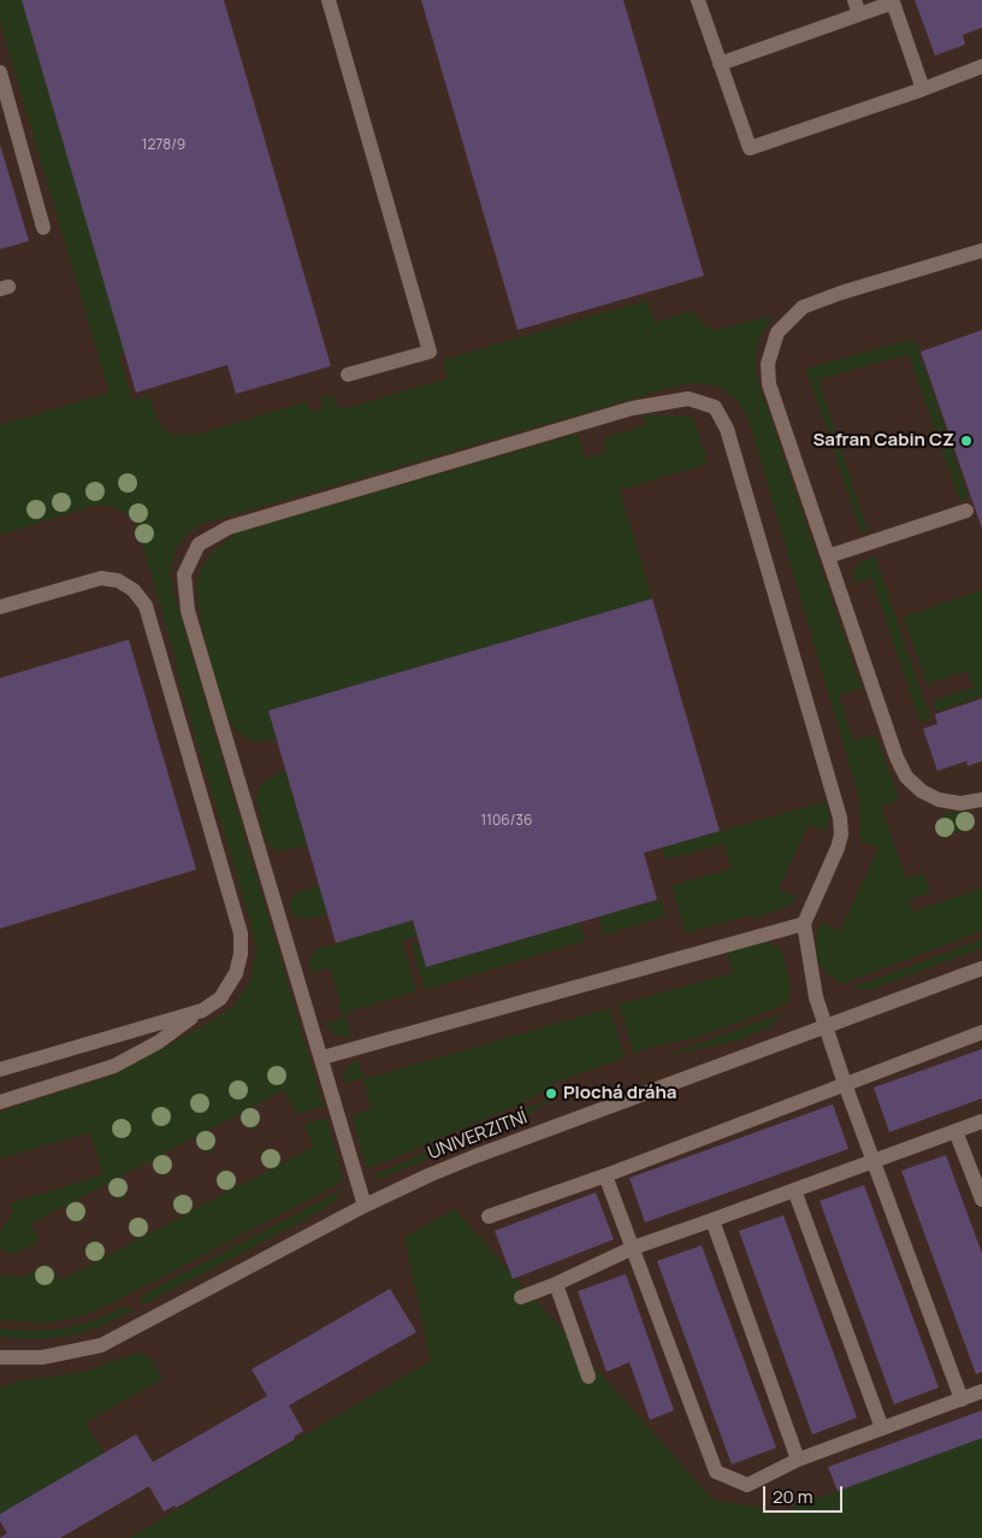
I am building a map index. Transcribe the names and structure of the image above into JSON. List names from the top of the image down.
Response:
{
  "streets": {
    "street": ["UNIVERZITNÍ"]
  },
  "places": ["Safran Cabin CZ", "Plochá dráha"],
  "house_numbers": ["1278/9", "1106/36"],
  "scale_bar": "20 m"
}
